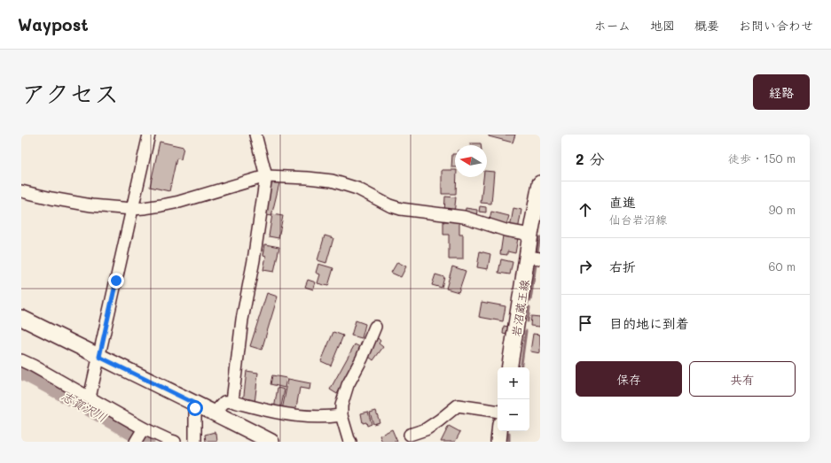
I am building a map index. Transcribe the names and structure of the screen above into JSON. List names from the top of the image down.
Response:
{
  "streets": {
    "main road": ["岩沼蔵王線"]
  },
  "water": ["志賀沢川"],
  "north": "left",
  "page": {
    "header": "Waypost",
    "nav": [
      "ホーム",
      "地図",
      "概要",
      "お問い合わせ"
    ],
    "title": "アクセス",
    "buttons": [
      "経路",
      ["保存", "共有"]
    ],
    "heading": ["2 分", "徒歩 · 150 m"],
    "list": [
      ["直進", "仙台岩沼線", "90 m"],
      ["右折", "60 m"],
      "目的地に到着"
    ],
    "map_buttons": ["+", "−"]
  }
}
